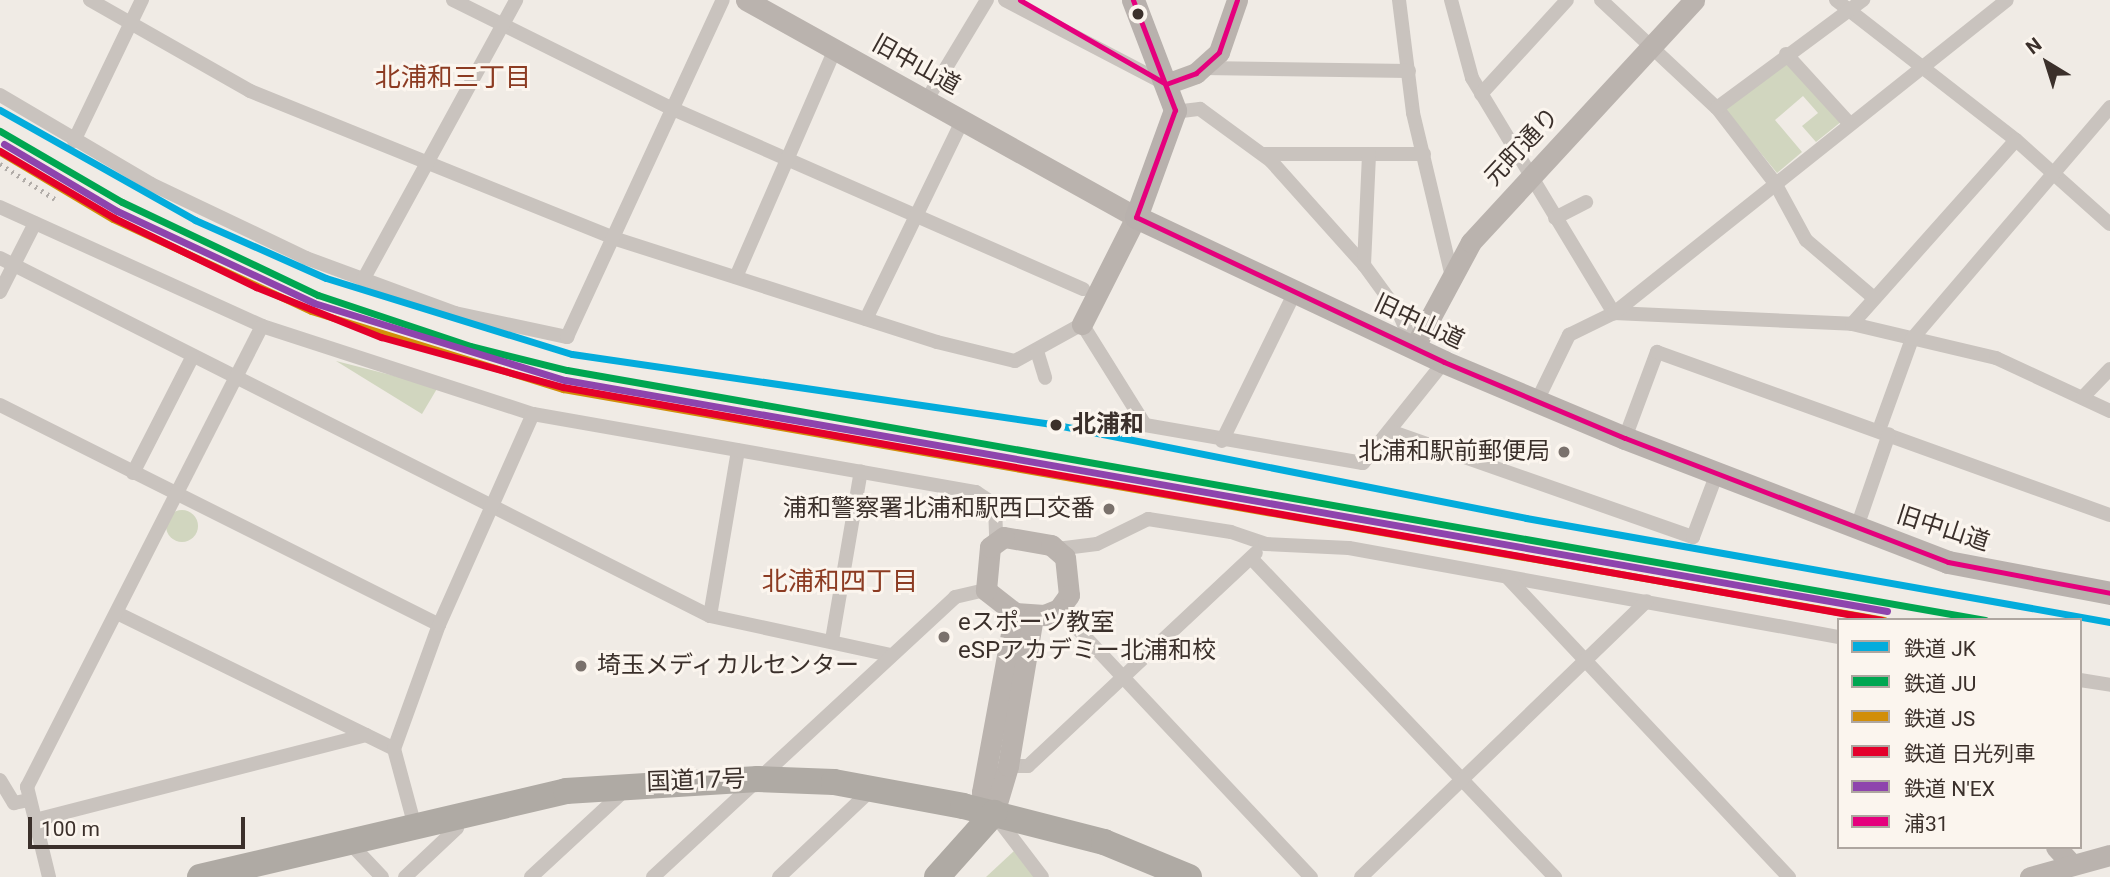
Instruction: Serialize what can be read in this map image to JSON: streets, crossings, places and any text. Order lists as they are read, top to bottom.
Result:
{
  "streets": {
    "highway": ["国道17号"],
    "main road": ["旧中山道"],
    "street": ["元町通り"]
  },
  "crossings": [
    ["旧中山道", "元町通り"]
  ],
  "districts": ["北浦和三丁目", "北浦和四丁目"],
  "places": [
    "北浦和",
    "北浦和駅前郵便局",
    "浦和警察署北浦和駅西口交番",
    "eスポーツ教室 eSPアカデミー北浦和校",
    "埼玉メディカルセンター"
  ],
  "lines": [
    "transit line 浦31",
    "rail line JK",
    "rail line JU",
    "rail line N'EX",
    "rail line 日光列車",
    "rail line JS"
  ],
  "legend": [
    "鉄道 JK",
    "鉄道 JU",
    "鉄道 JS",
    "鉄道 日光列車",
    "鉄道 N'EX",
    "浦31"
  ],
  "scale_bar": "100 m",
  "north": "top left"
}
